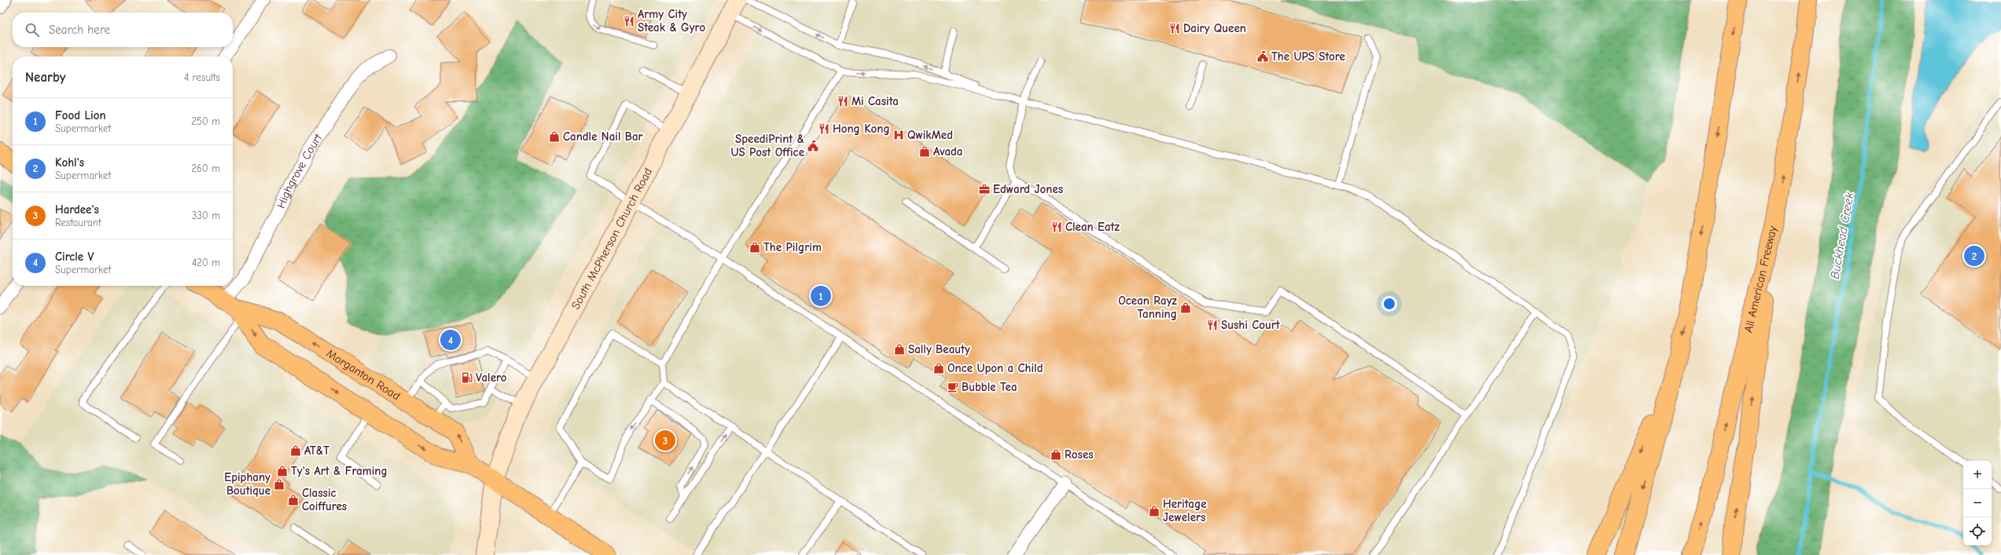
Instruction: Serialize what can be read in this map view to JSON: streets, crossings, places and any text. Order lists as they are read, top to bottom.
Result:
{
  "streets": {
    "main road": ["South McPherson Church Road", "All American Freeway", "Morganton Road"],
    "street": ["Highgrove Court"]
  },
  "crossings": [
    ["Highgrove Court", "Morganton Road"],
    ["South McPherson Church Road", "Morganton Road"]
  ],
  "water": ["Buckhead Creek"],
  "places": {
    "restaurant": [
      "Army City Steak & Gyro",
      "Dairy Queen",
      "Mi Casita",
      "Hong Kong",
      "Clean Eatz",
      "Sushi Court"
    ],
    "public building": ["The UPS Store", "SpeediPrint & US Post Office"],
    "hospital": ["QwikMed"],
    "shop": [
      "Candle Nail Bar",
      "Avada",
      "The Pilgrim",
      "Ocean Rayz Tanning",
      "Sally Beauty",
      "Once Upon a Child",
      "AT&T",
      "Roses",
      "Ty's Art & Framing",
      "Epiphany Boutique",
      "Classic Coiffures",
      "Heritage Jewelers"
    ],
    "office": ["Edward Jones"],
    "fuel station": ["Valero"],
    "cafe": ["Bubble Tea"]
  },
  "page": {
    "search": "Search here",
    "heading": ["Nearby", "4 results"],
    "list": [
      {
        "mark": "1",
        "name": "Food Lion",
        "note": "Supermarket",
        "value": "250 m"
      },
      {
        "mark": "2",
        "name": "Kohl's",
        "note": "Supermarket",
        "value": "260 m"
      },
      {
        "mark": "3",
        "name": "Hardee's",
        "note": "Restaurant",
        "value": "330 m"
      },
      {
        "mark": "4",
        "name": "Circle V",
        "note": "Supermarket",
        "value": "420 m"
      }
    ],
    "pins": [
      "2",
      "1",
      "4",
      "3"
    ],
    "map_buttons": ["+", "−"]
  }
}
